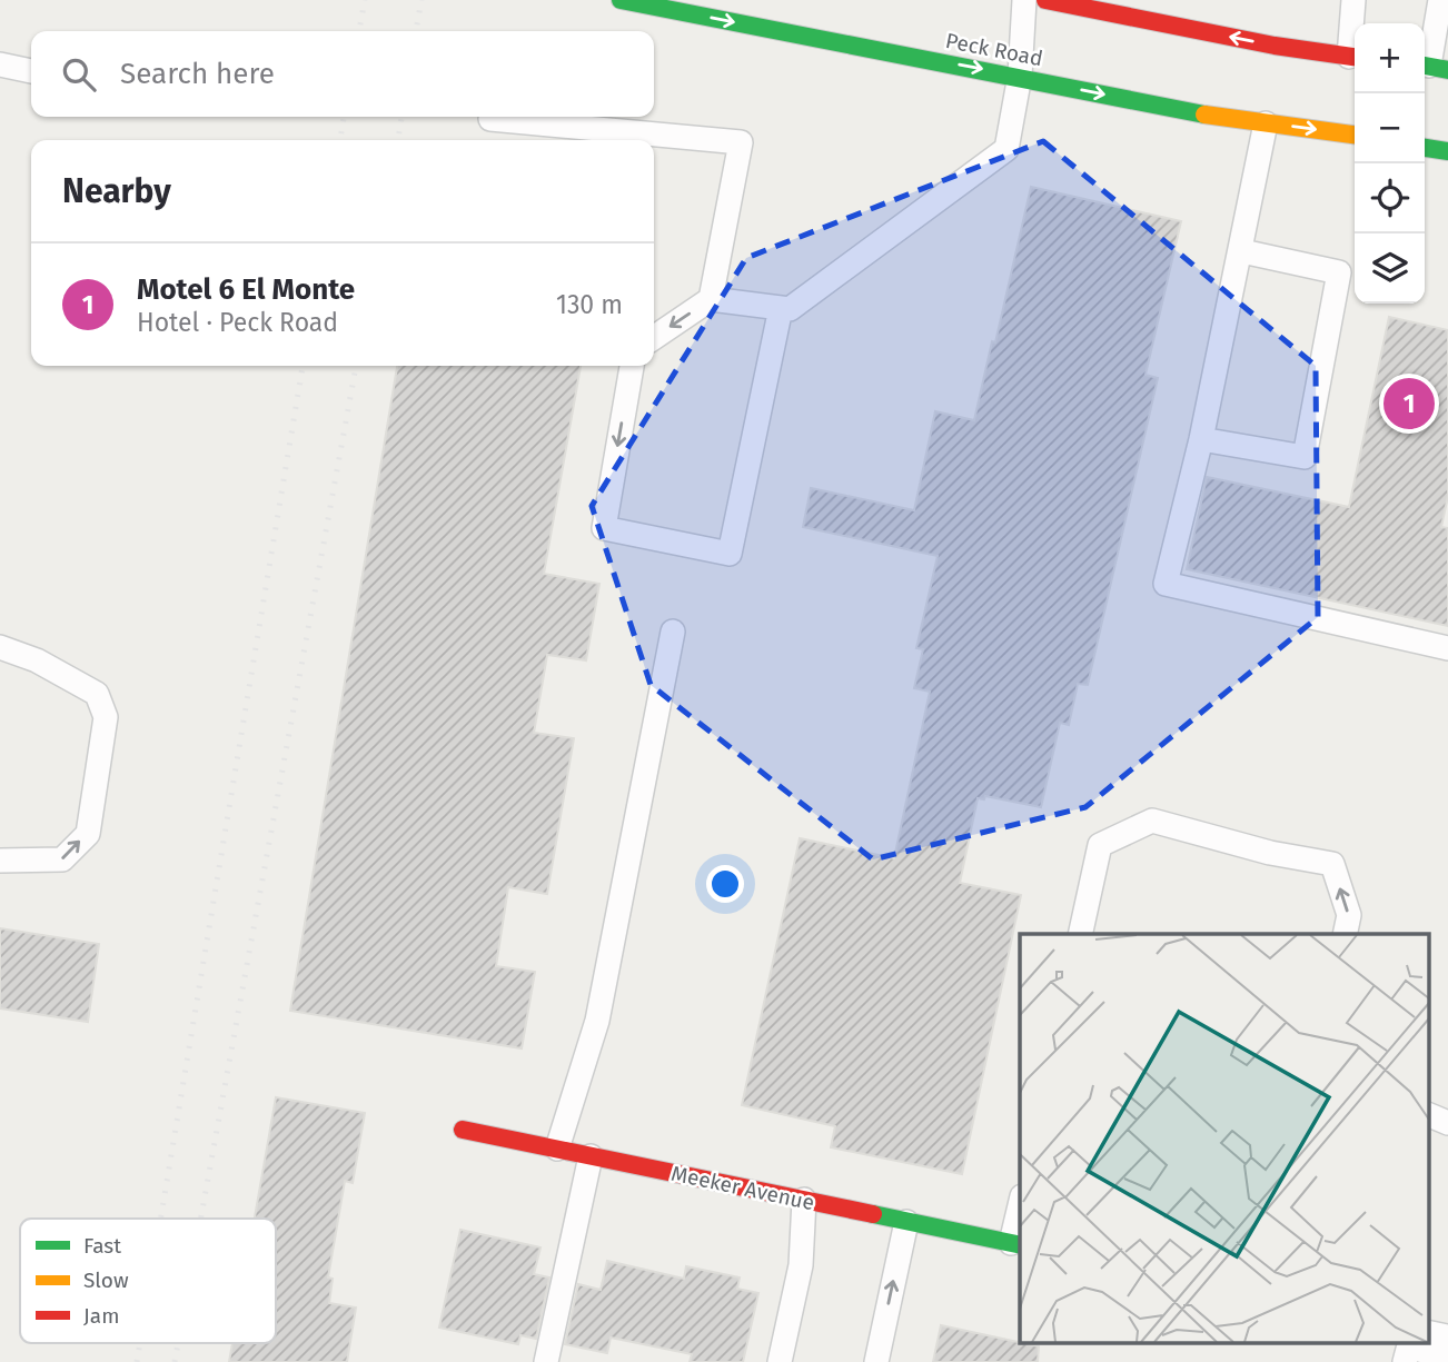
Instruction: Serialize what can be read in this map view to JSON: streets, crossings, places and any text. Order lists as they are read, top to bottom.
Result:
{
  "streets": {
    "main road": ["Peck Road", "Meeker Avenue"]
  },
  "legend": ["Fast", "Slow", "Jam"],
  "page": {
    "map_buttons": ["+", "−"],
    "search": "Search here",
    "heading": "Nearby",
    "list": [
      {
        "mark": "1",
        "name": "Motel 6 El Monte",
        "note": "Hotel · Peck Road",
        "value": "130 m"
      }
    ],
    "pins": "1"
  }
}
